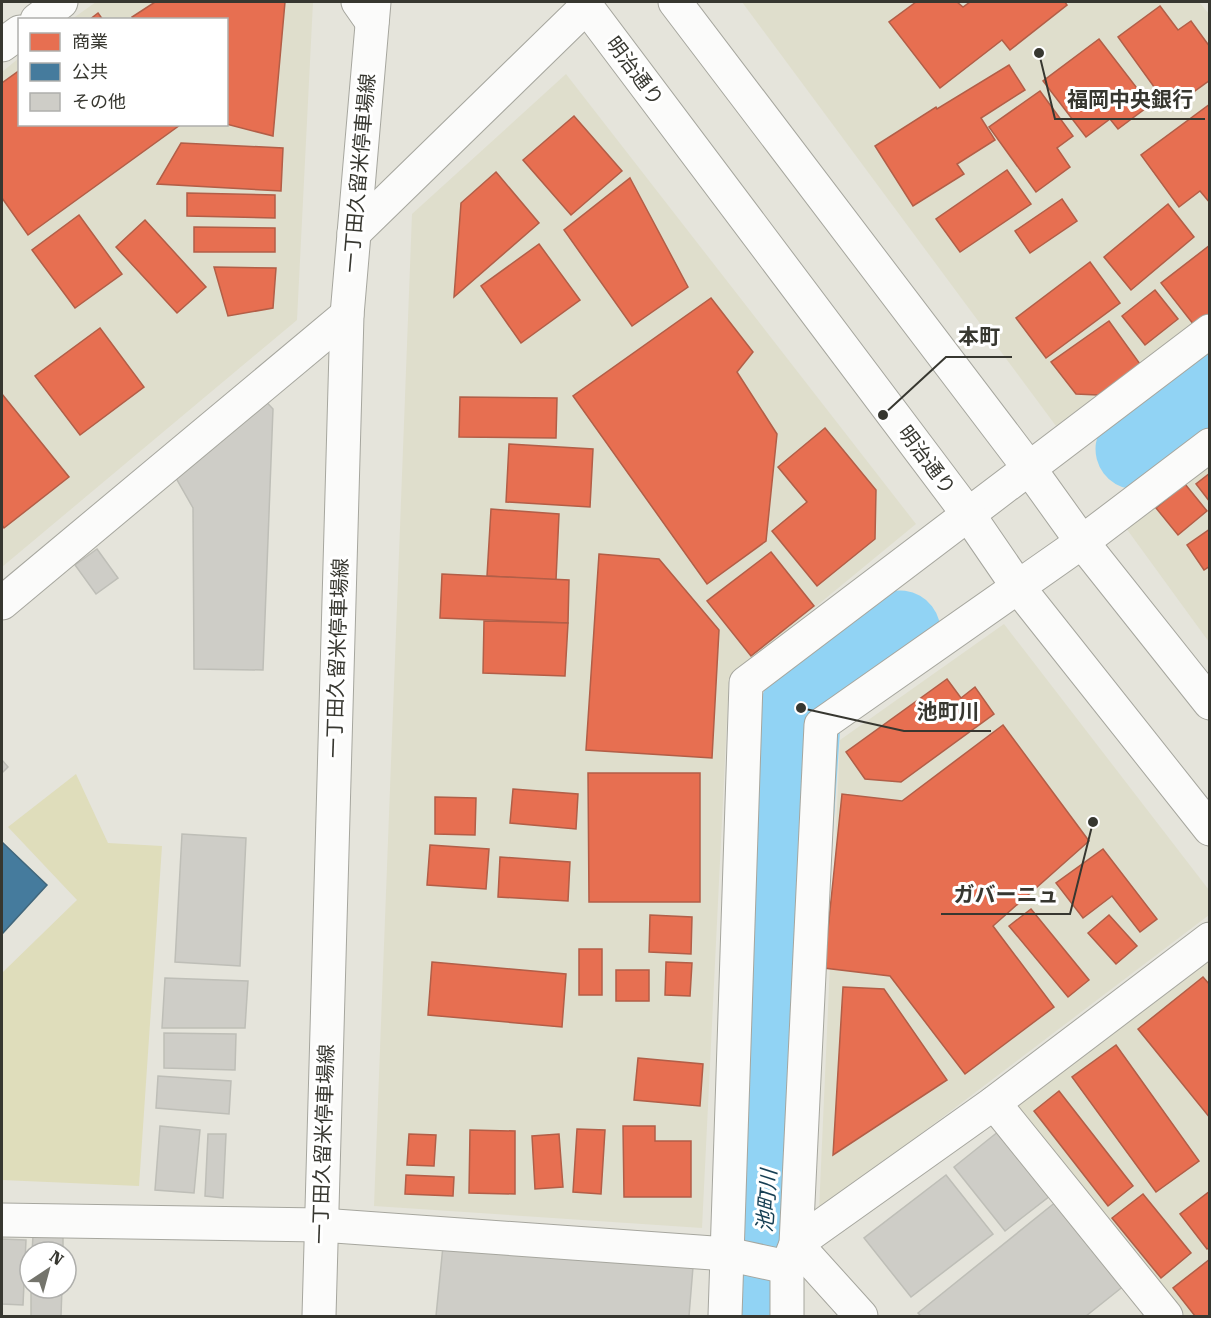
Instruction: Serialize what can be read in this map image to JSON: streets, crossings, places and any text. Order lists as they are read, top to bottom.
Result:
{
  "streets": {
    "main road": ["明治通り", "一丁田久留米停車場線"]
  },
  "water": ["池町川"],
  "places": [
    "福岡中央銀行",
    "本町",
    "池町川",
    "ガバーニュ"
  ],
  "legend": ["商業", "公共", "その他"],
  "north": "top right"
}
